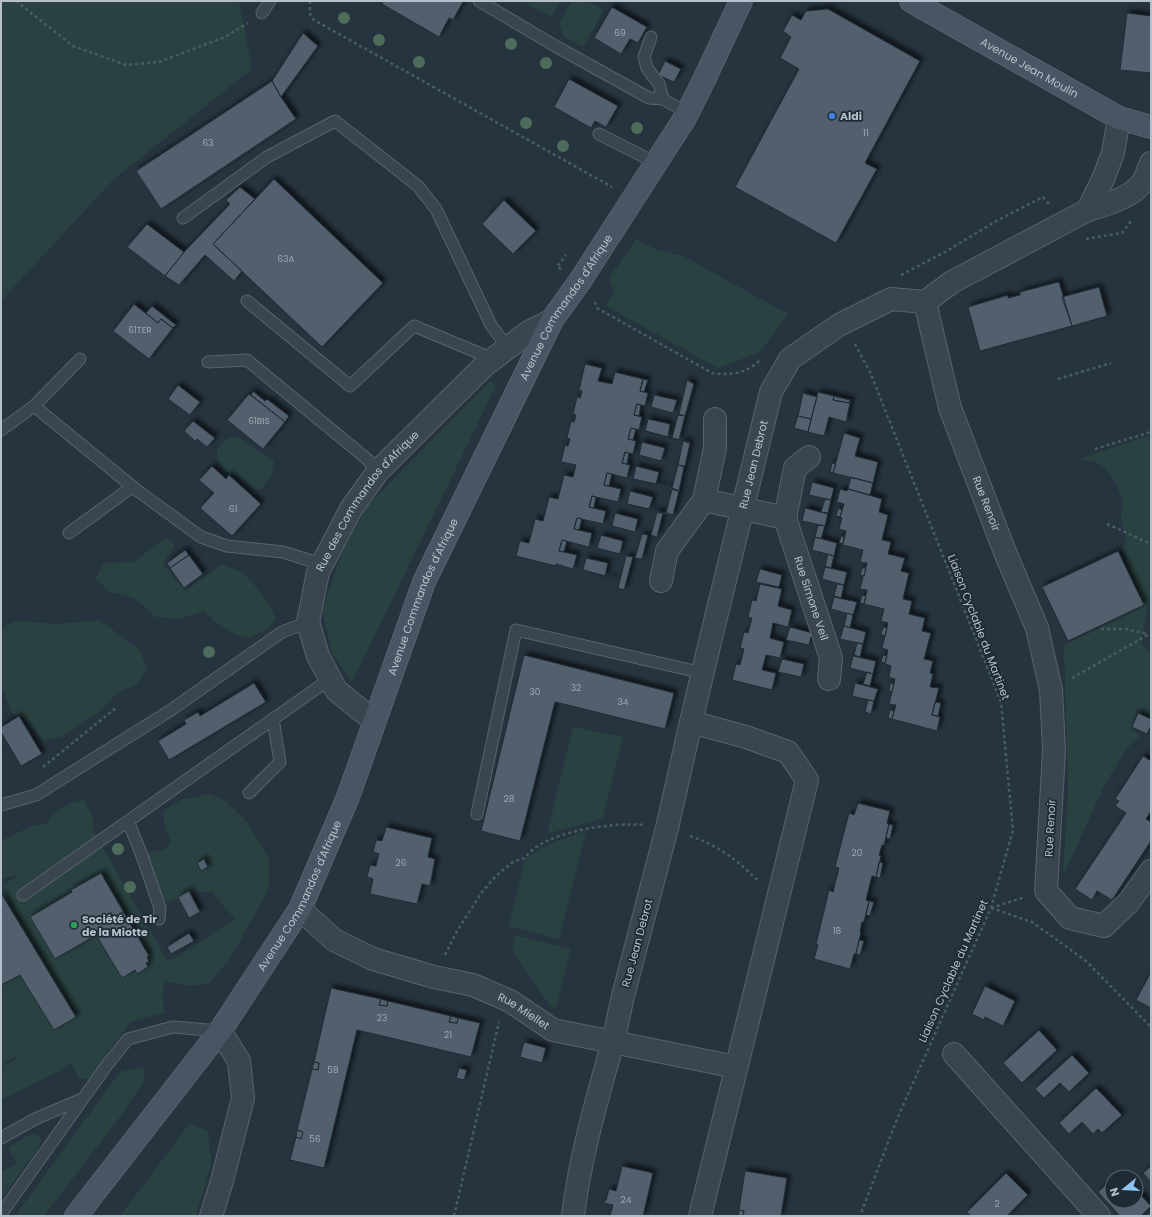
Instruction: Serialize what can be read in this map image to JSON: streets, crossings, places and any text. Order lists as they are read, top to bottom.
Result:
{
  "streets": {
    "main road": ["Avenue Jean Moulin", "Avenue Commandos d'Afrique"],
    "street": [
      "Rue Jean Debrot",
      "Rue des Commandos d'Afrique",
      "Rue Renoir",
      "Rue Simone Veil",
      "Rue Miellet"
    ],
    "path": ["Liaison Cyclable du Martinet"]
  },
  "crossings": [
    ["Avenue Commandos d'Afrique", "Rue des Commandos d'Afrique"],
    ["Avenue Commandos d'Afrique", "Rue Miellet"],
    ["Rue Jean Debrot", "Rue Renoir"],
    ["Rue Jean Debrot", "Liaison Cyclable du Martinet"],
    ["Rue Jean Debrot", "Rue Miellet"]
  ],
  "places": ["Aldi", "Société de Tir de la Miotte"],
  "house_numbers": [
    "69",
    "11",
    "63",
    "63A",
    "61TER",
    "61BIS",
    "61",
    "32",
    "30",
    "34",
    "28",
    "20",
    "26",
    "18",
    "23",
    "21",
    "58",
    "56",
    "24",
    "2"
  ],
  "north": "left"
}
